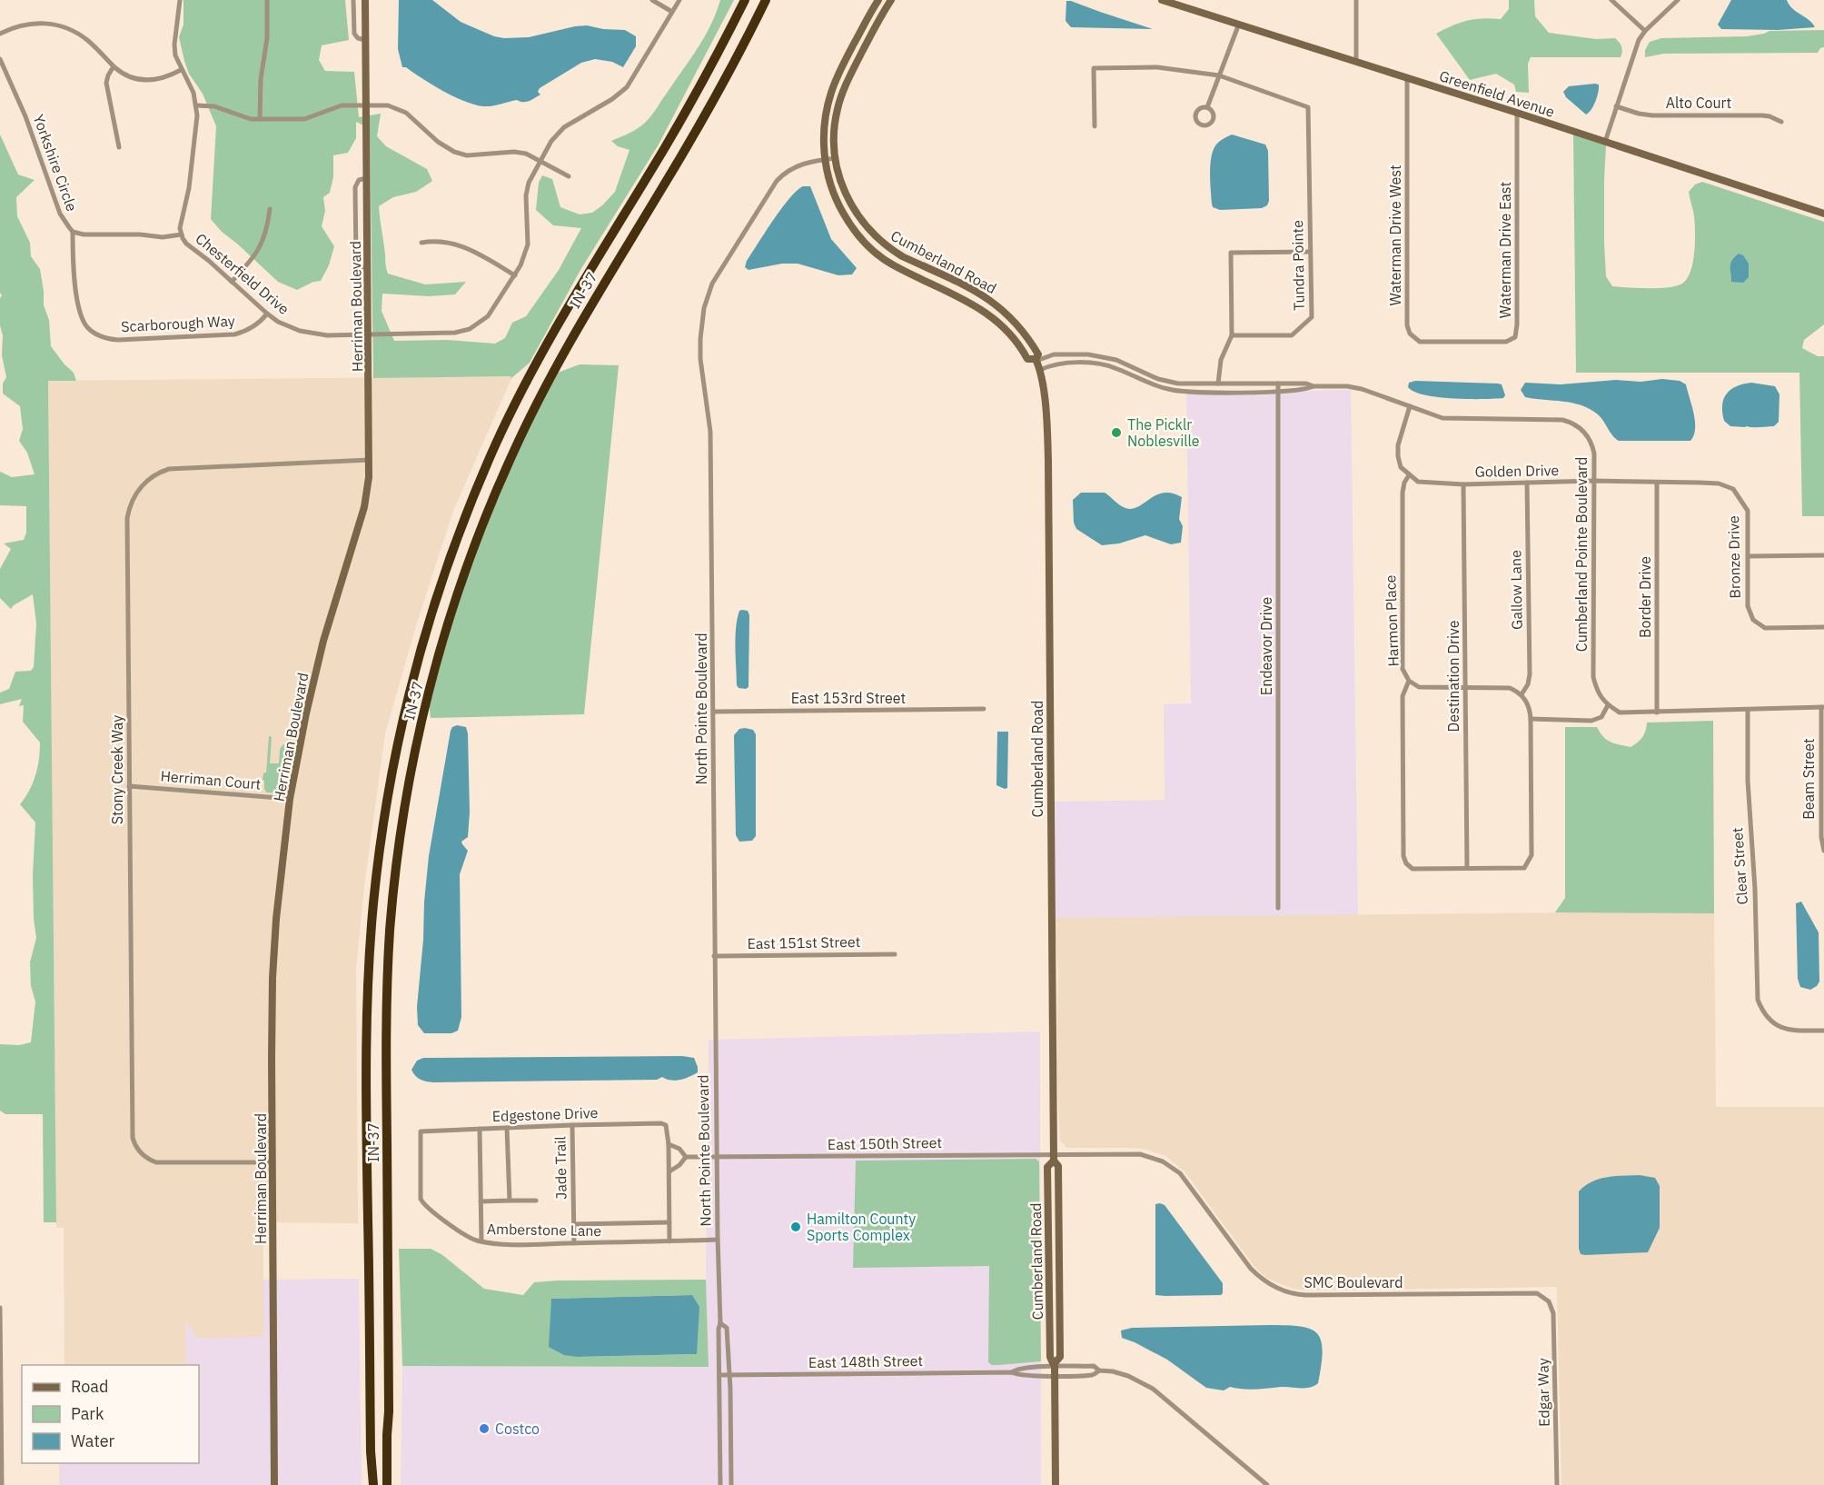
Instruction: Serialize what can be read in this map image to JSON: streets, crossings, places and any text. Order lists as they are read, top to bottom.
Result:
{
  "streets": {
    "highway": ["IN-37"],
    "street": [
      "Greenfield Avenue",
      "Alto Court",
      "Yorkshire Circle",
      "Waterman Drive West",
      "Waterman Drive East",
      "Cumberland Road",
      "Tundra Pointe",
      "Chesterfield Drive",
      "Herriman Boulevard",
      "Scarborough Way",
      "Golden Drive",
      "Cumberland Pointe Boulevard",
      "Bronze Drive",
      "Gallow Lane",
      "Border Drive",
      "Harmon Place",
      "Endeavor Drive",
      "Destination Drive",
      "East 153rd Street",
      "North Pointe Boulevard",
      "Stony Creek Way",
      "Beam Street",
      "Herriman Court",
      "Clear Street",
      "East 151st Street",
      "Edgestone Drive",
      "East 150th Street",
      "Jade Trail",
      "Amberstone Lane",
      "SMC Boulevard",
      "East 148th Street",
      "Edgar Way"
    ]
  },
  "crossings": [
    ["Greenfield Avenue", "Waterman Drive West"],
    ["Greenfield Avenue", "Waterman Drive East"],
    ["Yorkshire Circle", "Chesterfield Drive"],
    ["Yorkshire Circle", "Scarborough Way"],
    ["Waterman Drive West", "Waterman Drive East"],
    ["Cumberland Road", "Cumberland Pointe Boulevard"],
    ["Cumberland Road", "North Pointe Boulevard"],
    ["Cumberland Road", "East 150th Street"],
    ["Cumberland Road", "SMC Boulevard"],
    ["Cumberland Road", "East 148th Street"],
    ["Chesterfield Drive", "Herriman Boulevard"],
    ["Chesterfield Drive", "Scarborough Way"],
    ["Herriman Boulevard", "Stony Creek Way"],
    ["Herriman Boulevard", "Herriman Court"],
    ["Golden Drive", "Cumberland Pointe Boulevard"],
    ["Golden Drive", "Bronze Drive"],
    ["Golden Drive", "Gallow Lane"],
    ["Golden Drive", "Border Drive"],
    ["Golden Drive", "Harmon Place"],
    ["Golden Drive", "Destination Drive"],
    ["Cumberland Pointe Boulevard", "Endeavor Drive"],
    ["Harmon Place", "Destination Drive"],
    ["East 153rd Street", "North Pointe Boulevard"],
    ["North Pointe Boulevard", "East 151st Street"],
    ["North Pointe Boulevard", "East 150th Street"],
    ["North Pointe Boulevard", "Amberstone Lane"],
    ["North Pointe Boulevard", "East 148th Street"],
    ["Stony Creek Way", "Herriman Court"],
    ["Edgestone Drive", "Jade Trail"],
    ["Edgestone Drive", "Amberstone Lane"],
    ["East 150th Street", "SMC Boulevard"],
    ["Jade Trail", "Amberstone Lane"],
    ["SMC Boulevard", "Edgar Way"]
  ],
  "places": ["The Picklr Noblesville", "Hamilton County Sports Complex", "Costco"],
  "legend": ["Road", "Park", "Water"]
}
